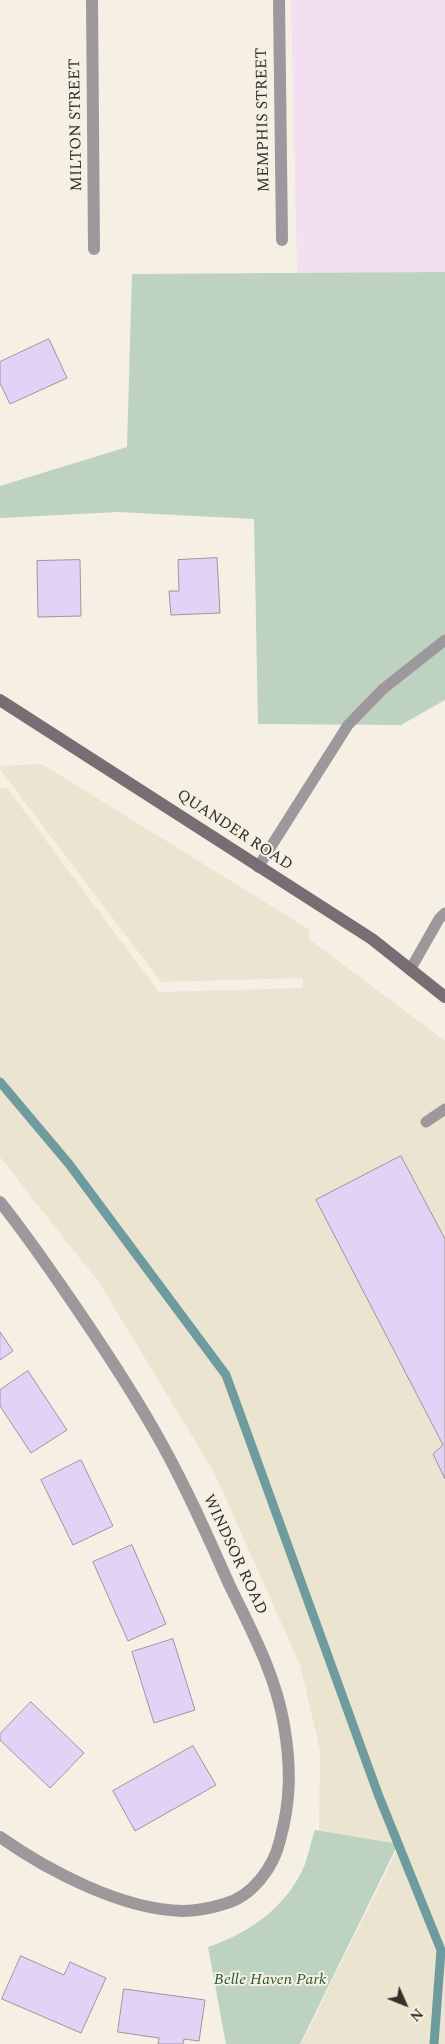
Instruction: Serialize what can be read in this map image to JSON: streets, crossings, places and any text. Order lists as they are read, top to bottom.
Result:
{
  "streets": {
    "street": [
      "MEMPHIS STREET",
      "MILTON STREET",
      "QUANDER ROAD",
      "WINDSOR ROAD"
    ]
  },
  "parks": ["Belle Haven Park"],
  "north": "bottom right"
}
